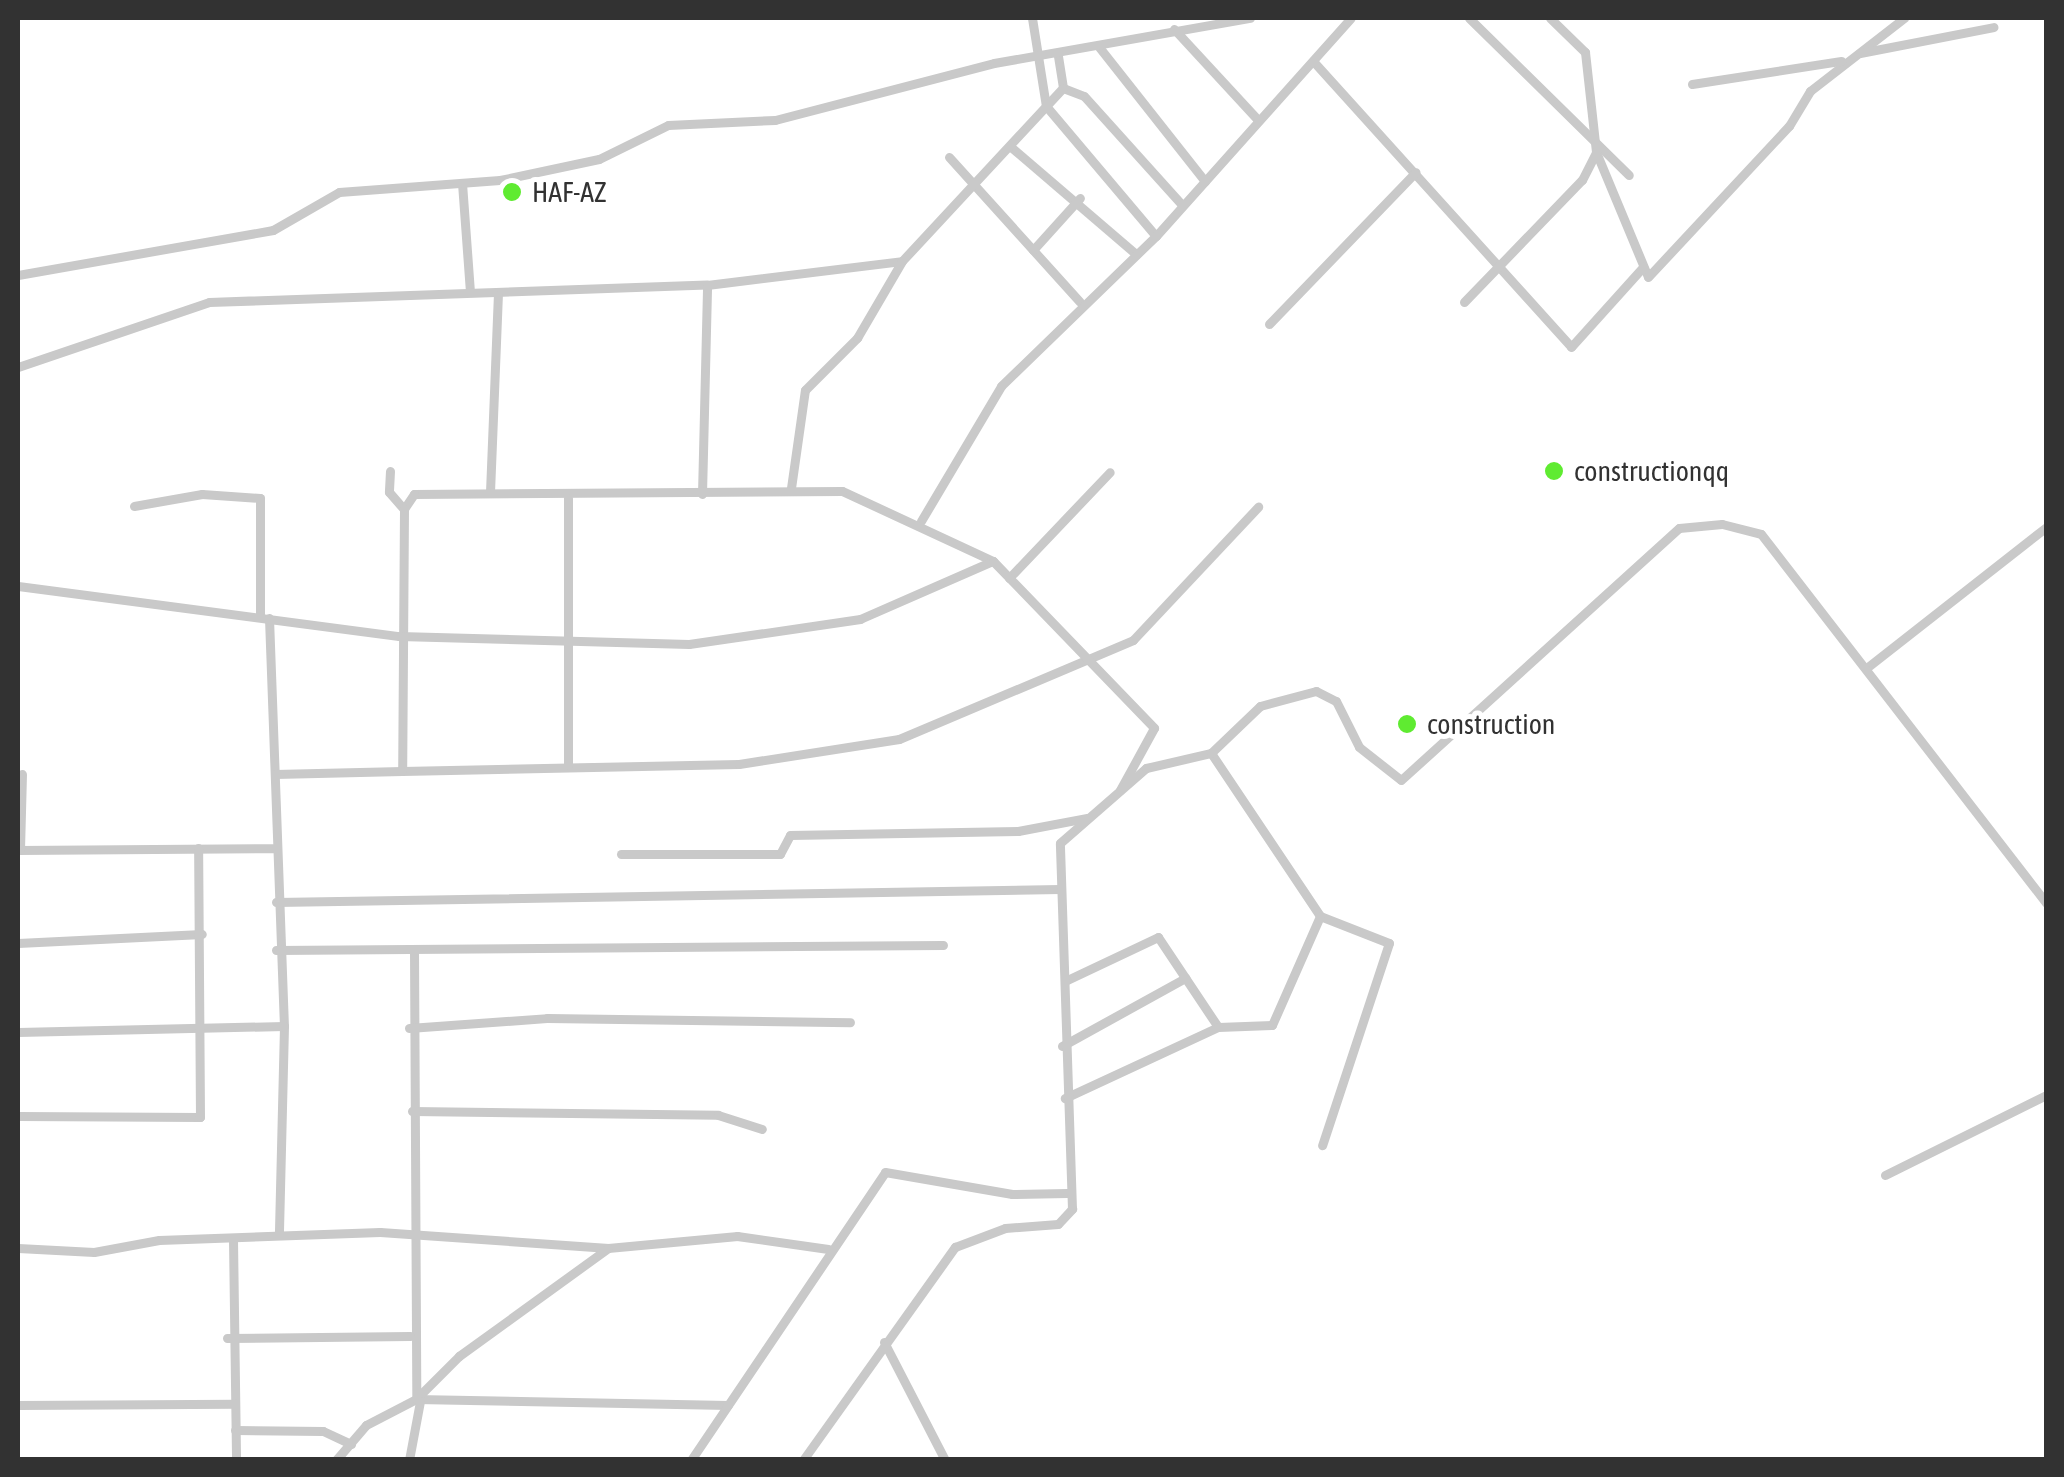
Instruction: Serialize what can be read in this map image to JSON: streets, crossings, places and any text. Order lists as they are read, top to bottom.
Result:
{
  "places": ["HAF-AZ", "constructionqq", "construction"]
}
